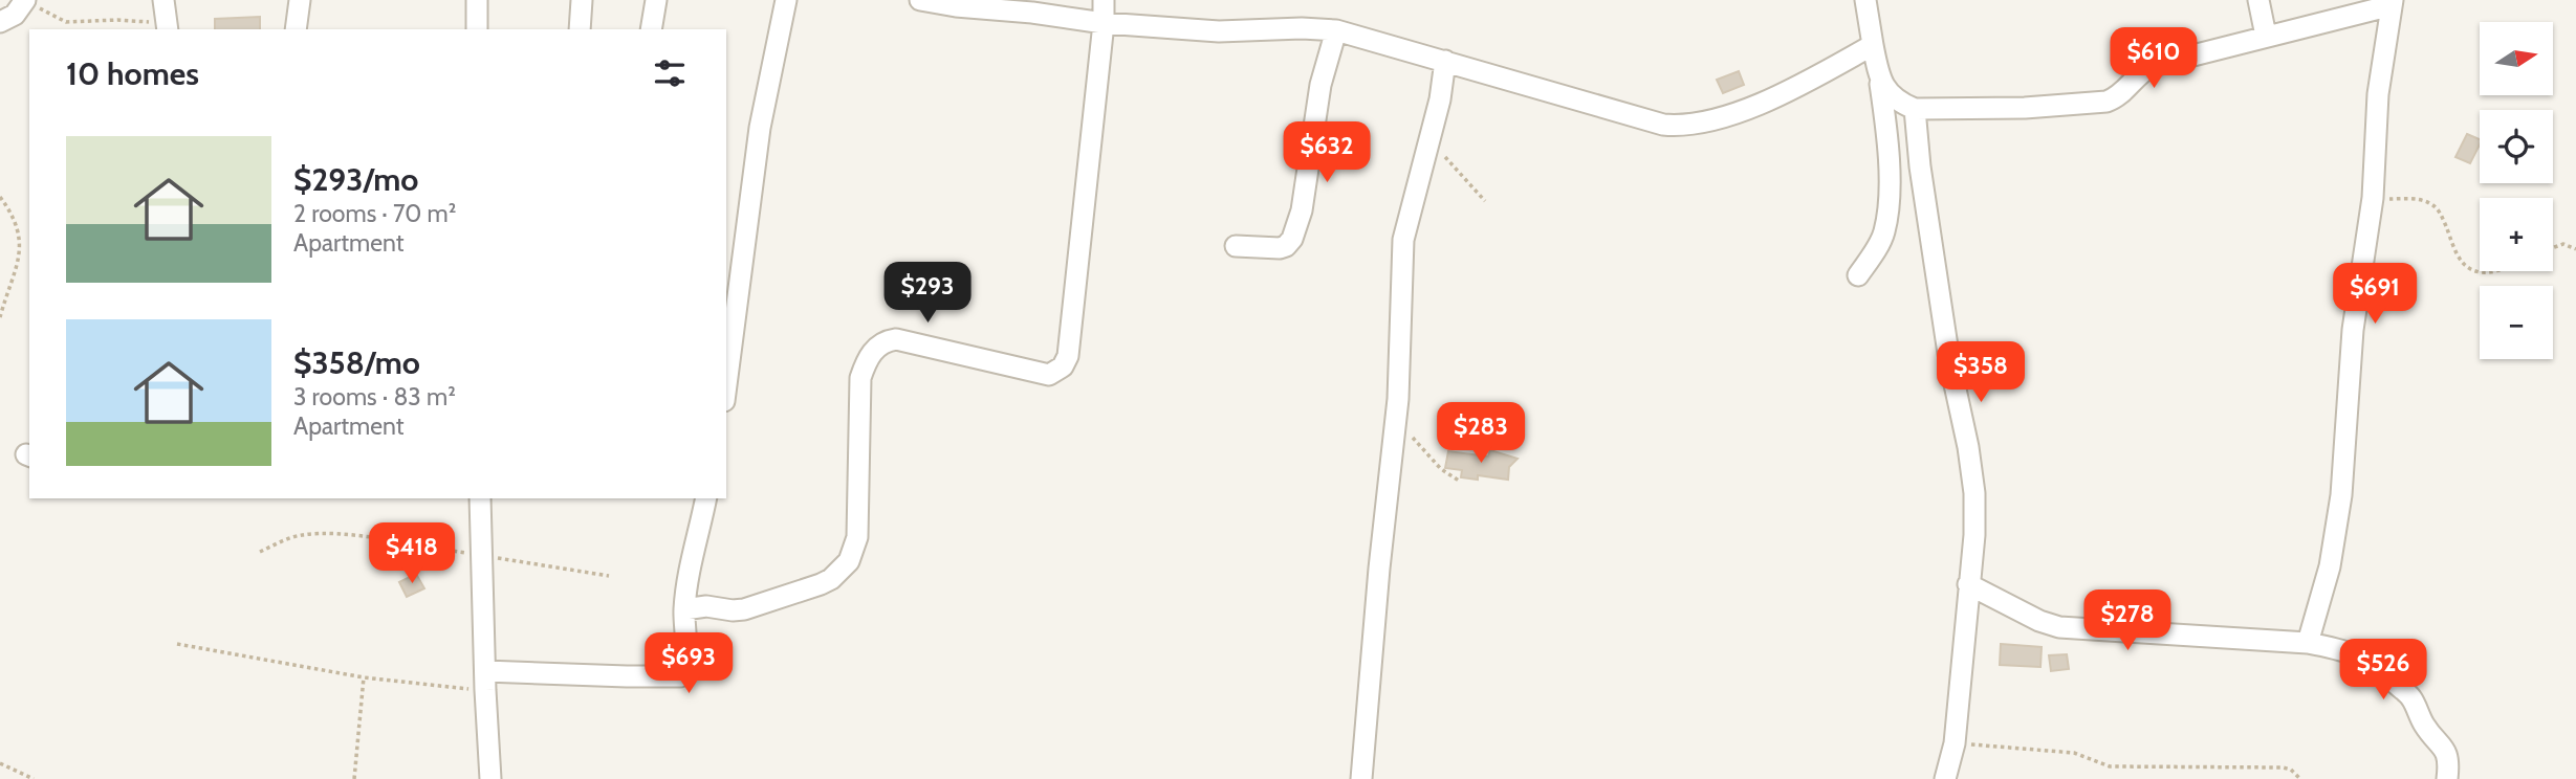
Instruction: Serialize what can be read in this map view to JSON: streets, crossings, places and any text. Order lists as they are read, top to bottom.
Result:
{
  "north": "right",
  "page": {
    "map_buttons": ["+", "−"],
    "price": [
      "$610",
      "$632",
      "$293",
      "$691",
      "$358",
      "$283",
      "$418",
      "$278",
      "$693",
      "$526"
    ],
    "heading": "10 homes",
    "list": [
      {
        "name": "$293/mo",
        "note": "2 rooms · 70 m² · Apartment"
      },
      {
        "name": "$358/mo",
        "note": "3 rooms · 83 m² · Apartment"
      }
    ]
  }
}
